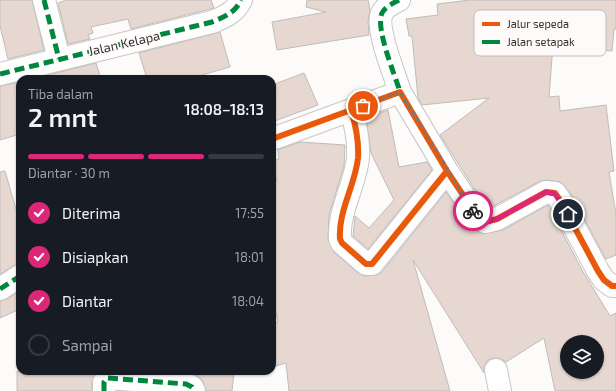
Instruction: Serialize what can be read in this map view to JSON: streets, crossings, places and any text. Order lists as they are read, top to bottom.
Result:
{
  "streets": {
    "street": ["Jalan Kelapa"]
  },
  "legend": ["Jalur sepeda", "Jalan setapak"],
  "page": {
    "heading": ["2 mnt", "Tiba dalam", "18:08–18:13"],
    "bar": "Diantar · 30 m",
    "list": [
      ["Diterima", "17:55"],
      ["Disiapkan", "18:01"],
      ["Diantar", "18:04"],
      "Sampai"
    ]
  }
}
